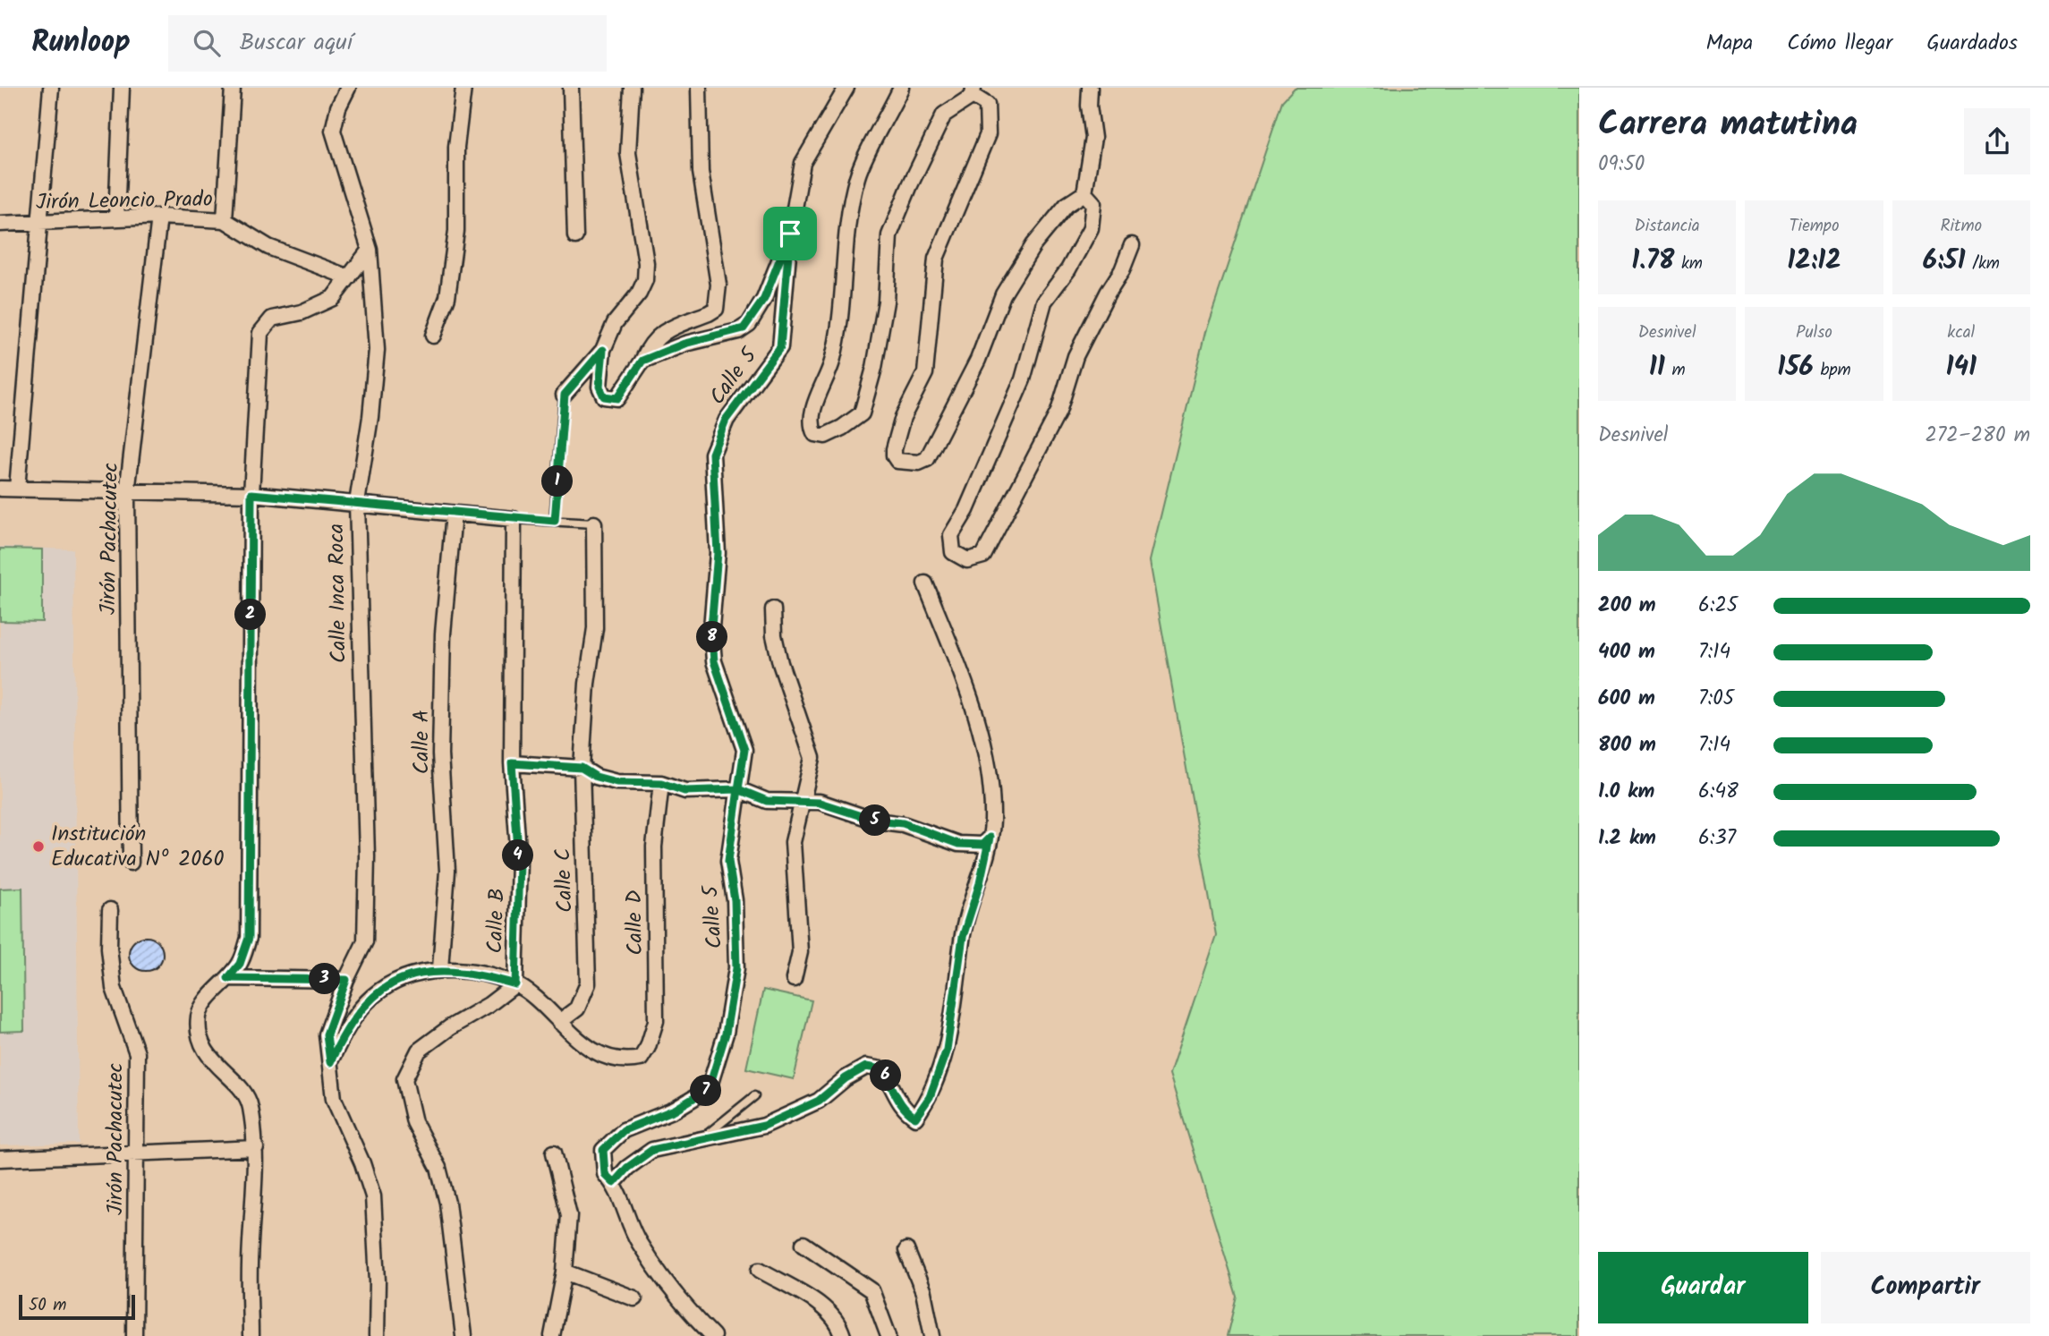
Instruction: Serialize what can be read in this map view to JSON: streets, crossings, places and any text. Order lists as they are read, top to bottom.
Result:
{
  "streets": {
    "street": [
      "Jirón Leoncio Prado",
      "Calle 5",
      "Jirón Pachacutec",
      "Calle Inca Roca",
      "Calle A",
      "Calle C",
      "Calle B",
      "Calle D"
    ]
  },
  "crossings": [
    ["Jirón Leoncio Prado", "Jirón Pachacutec"],
    ["Calle C", "Calle D"]
  ],
  "places": ["Institución Educativa Nº 2060"],
  "scale_bar": "50 m",
  "page": {
    "header": "Runloop",
    "search": "Buscar aquí",
    "nav": ["Mapa", "Cómo llegar", "Guardados"],
    "heading": ["Carrera matutina", "09:50"],
    "stats": [
      ["Distancia", "1.78 km"],
      ["Tiempo", "12:12"],
      ["Ritmo", "6:51 /km"],
      ["Desnivel", "11 m"],
      ["Pulso", "156 bpm"],
      ["kcal", "141"]
    ],
    "chart": ["Desnivel", "272–280 m"],
    "pins": [
      "1",
      "2",
      "8",
      "5",
      "4",
      "3",
      "6",
      "7"
    ],
    "list": [
      {
        "name": "200 m",
        "note": "6:25"
      },
      {
        "name": "400 m",
        "note": "7:14"
      },
      {
        "name": "600 m",
        "note": "7:05"
      },
      {
        "name": "800 m",
        "note": "7:14"
      },
      {
        "name": "1.0 km",
        "note": "6:48"
      },
      {
        "name": "1.2 km",
        "note": "6:37"
      }
    ],
    "buttons": ["Guardar", "Compartir"],
    "scale": "50 m"
  }
}
